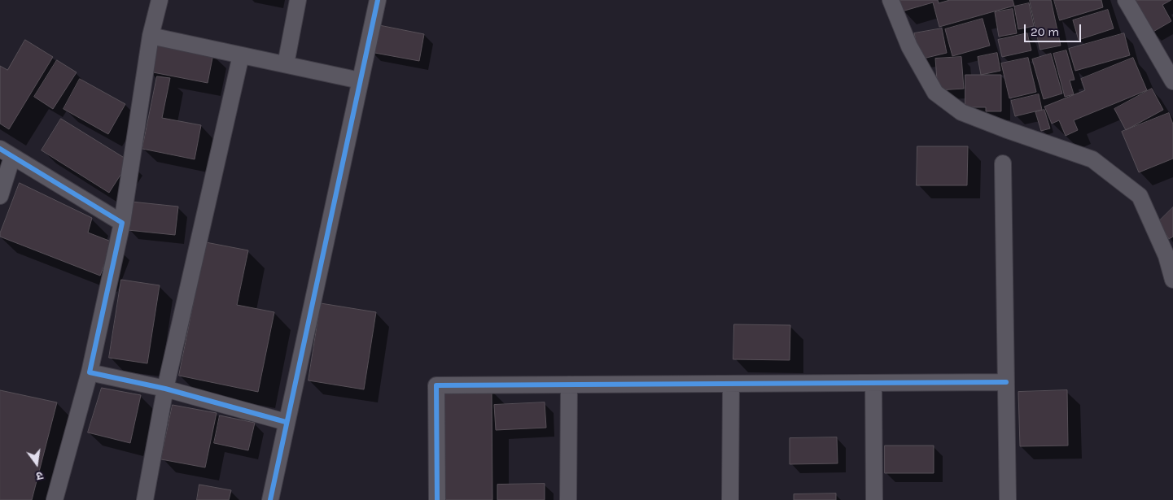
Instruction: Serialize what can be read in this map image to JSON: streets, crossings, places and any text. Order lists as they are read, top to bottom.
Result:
{
  "scale_bar": "20 m",
  "north": "bottom"
}
